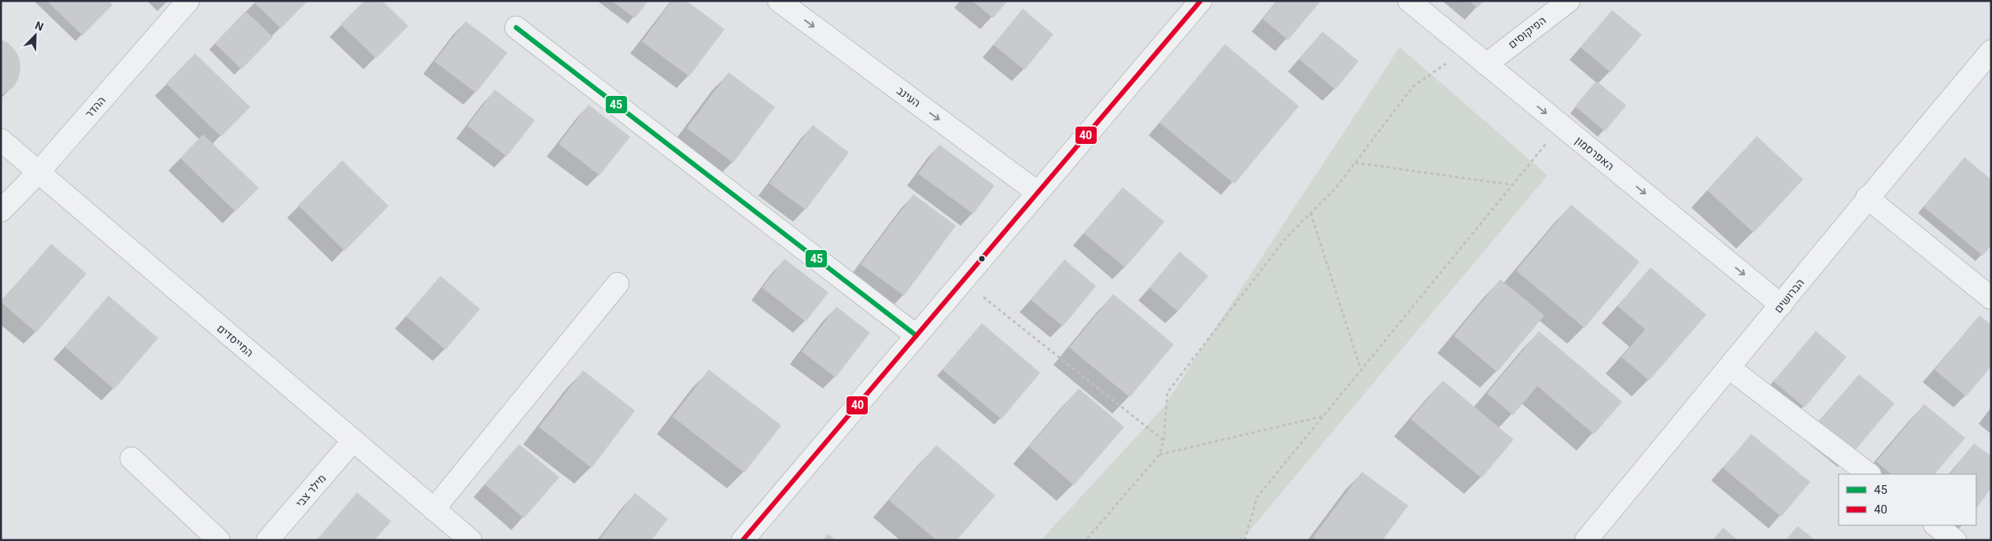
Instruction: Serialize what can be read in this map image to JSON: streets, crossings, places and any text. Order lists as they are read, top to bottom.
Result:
{
  "streets": {
    "street": [
      "הפיקוסים",
      "העינב",
      "ההדר",
      "האפרסמון",
      "הברושים",
      "המייסדים",
      "מילר צבי"
    ]
  },
  "crossings": [
    ["הפיקוסים", "האפרסמון"],
    ["ההדר", "המייסדים"],
    ["האפרסמון", "הברושים"],
    ["המייסדים", "מילר צבי"]
  ],
  "one_way": ["האפרסמון"],
  "lines": ["transit line 40", "transit line 45"],
  "legend": ["45", "40"],
  "north": "top right"
}
